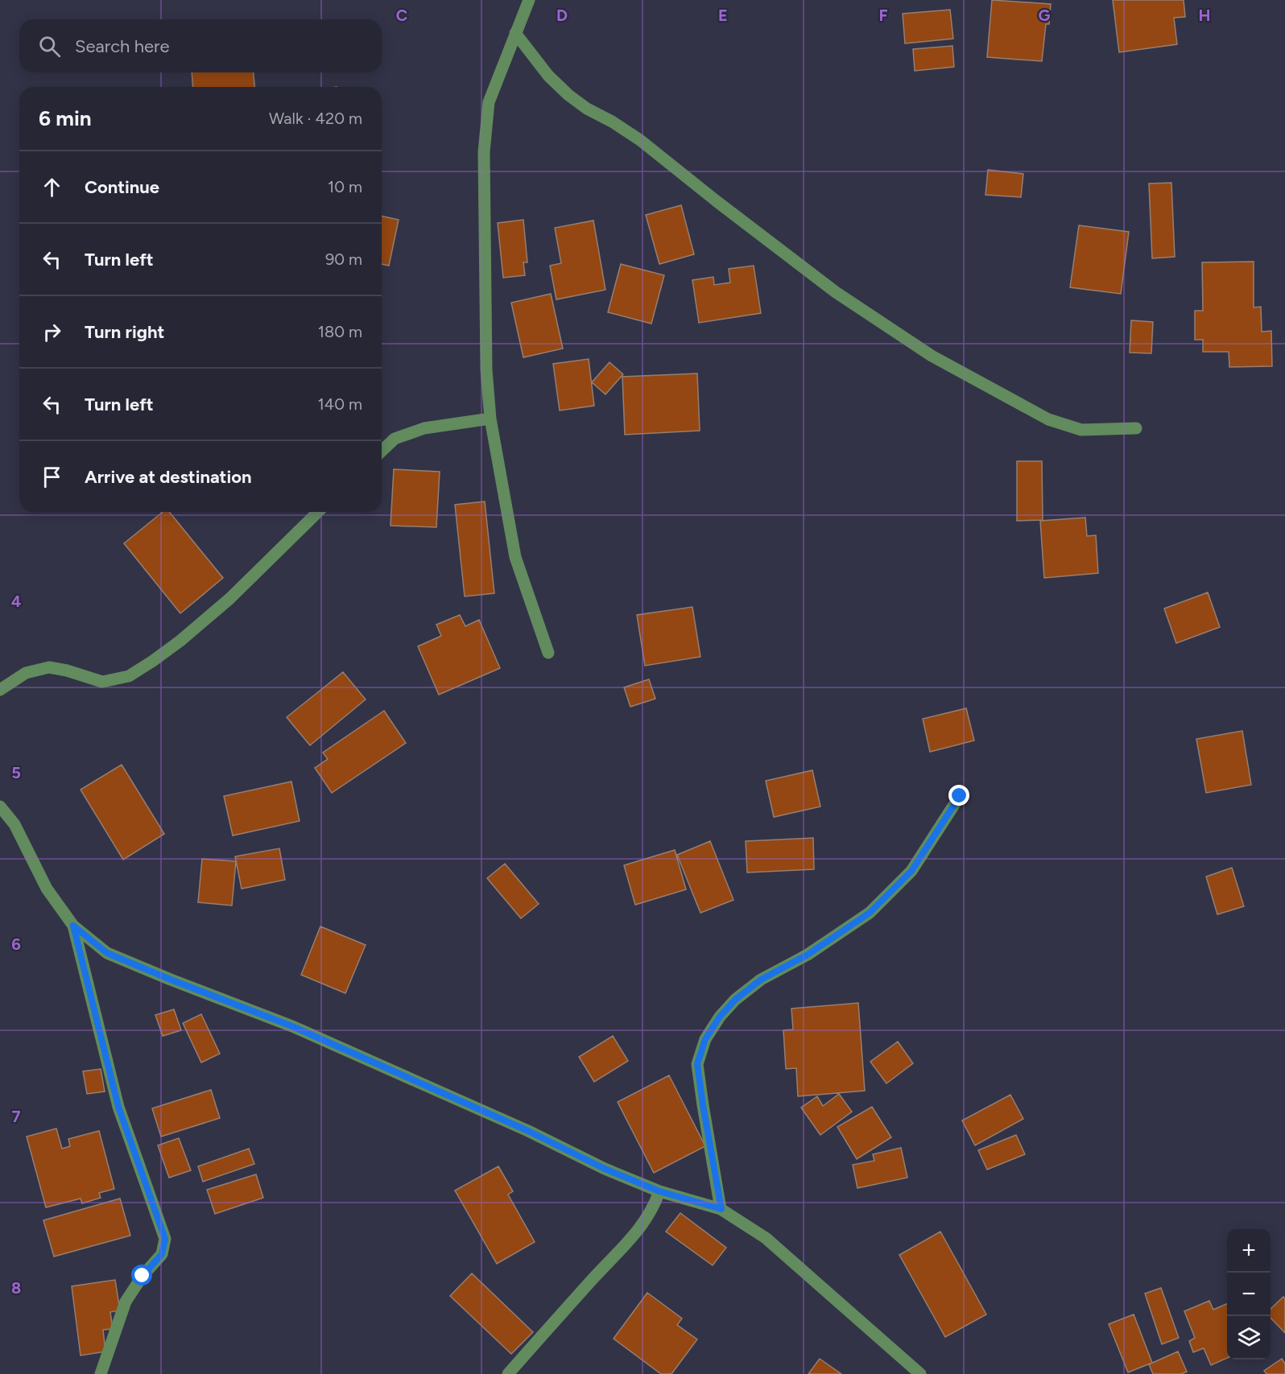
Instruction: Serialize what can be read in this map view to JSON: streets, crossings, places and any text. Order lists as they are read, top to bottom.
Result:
{
  "page": {
    "search": "Search here",
    "heading": ["6 min", "Walk · 420 m"],
    "list": [
      ["Continue", "10 m"],
      ["Turn left", "90 m"],
      ["Turn right", "180 m"],
      ["Turn left", "140 m"],
      "Arrive at destination"
    ],
    "map_buttons": ["+", "−"]
  },
  "grid": {
    "columns": [
      "C",
      "D",
      "E",
      "F",
      "G",
      "H"
    ],
    "rows": [
      "4",
      "5",
      "6",
      "7",
      "8"
    ]
  }
}
